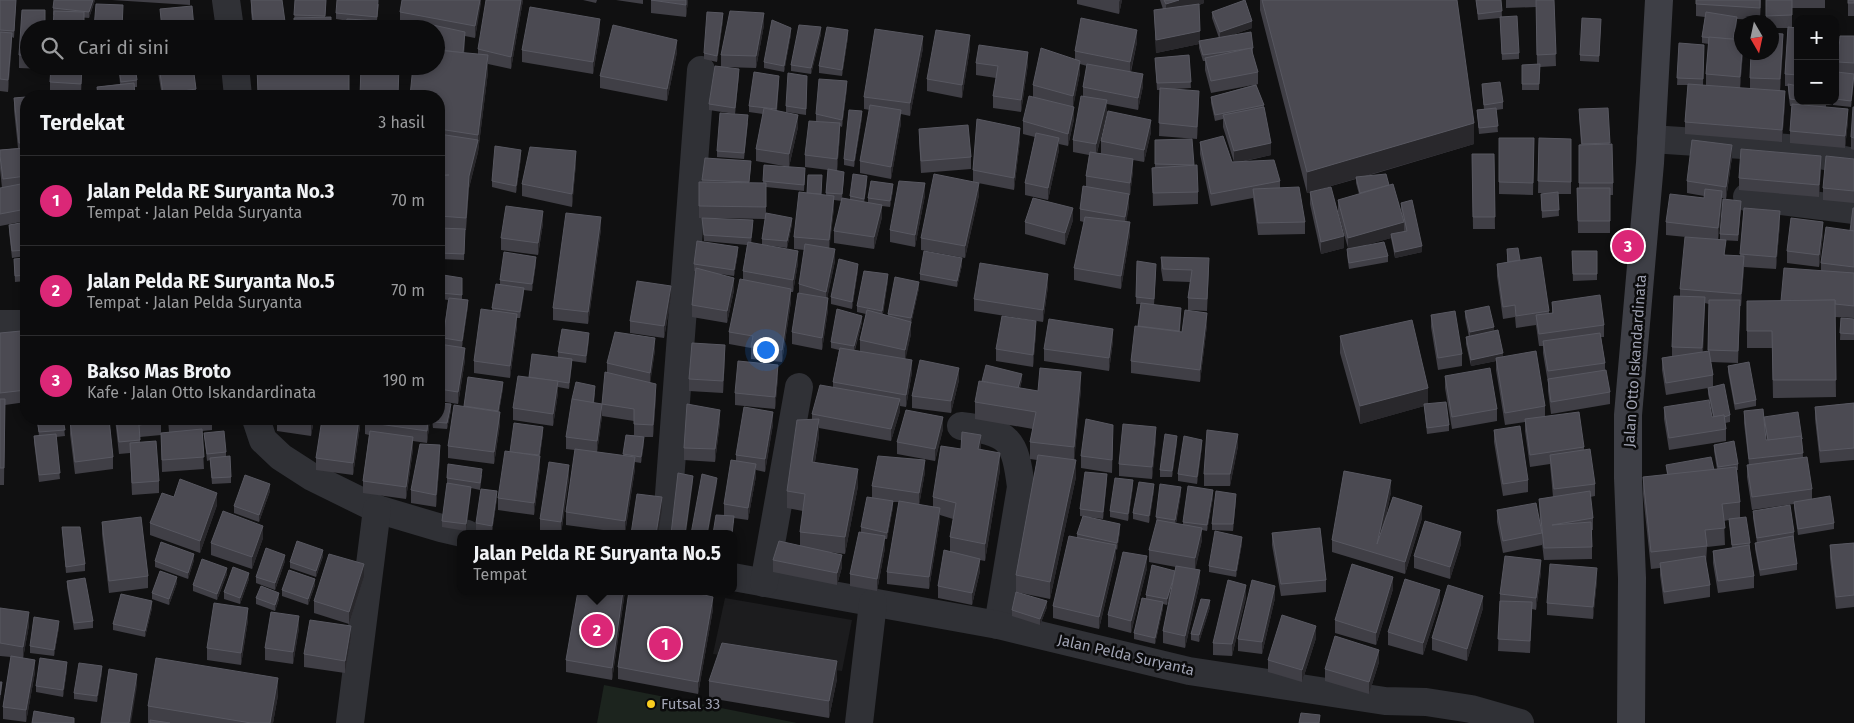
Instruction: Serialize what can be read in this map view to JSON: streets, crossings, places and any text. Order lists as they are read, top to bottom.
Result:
{
  "streets": {
    "main road": ["Jalan Otto Iskandardinata"],
    "street": ["Jalan Pelda Suryanta"]
  },
  "places": ["Futsal 33"],
  "north": "bottom",
  "page": {
    "map_buttons": ["+", "−"],
    "search": "Cari di sini",
    "heading": ["Terdekat", "3 hasil"],
    "list": [
      {
        "mark": "1",
        "name": "Jalan Pelda RE Suryanta No.3",
        "note": "Tempat · Jalan Pelda Suryanta",
        "value": "70 m"
      },
      {
        "mark": "2",
        "name": "Jalan Pelda RE Suryanta No.5",
        "note": "Tempat · Jalan Pelda Suryanta",
        "value": "70 m"
      },
      {
        "mark": "3",
        "name": "Bakso Mas Broto",
        "note": "Kafe · Jalan Otto Iskandardinata",
        "value": "190 m"
      }
    ],
    "pins": ["3", "2", "1"],
    "popup": ["Jalan Pelda RE Suryanta No.5", "Tempat"]
  }
}
